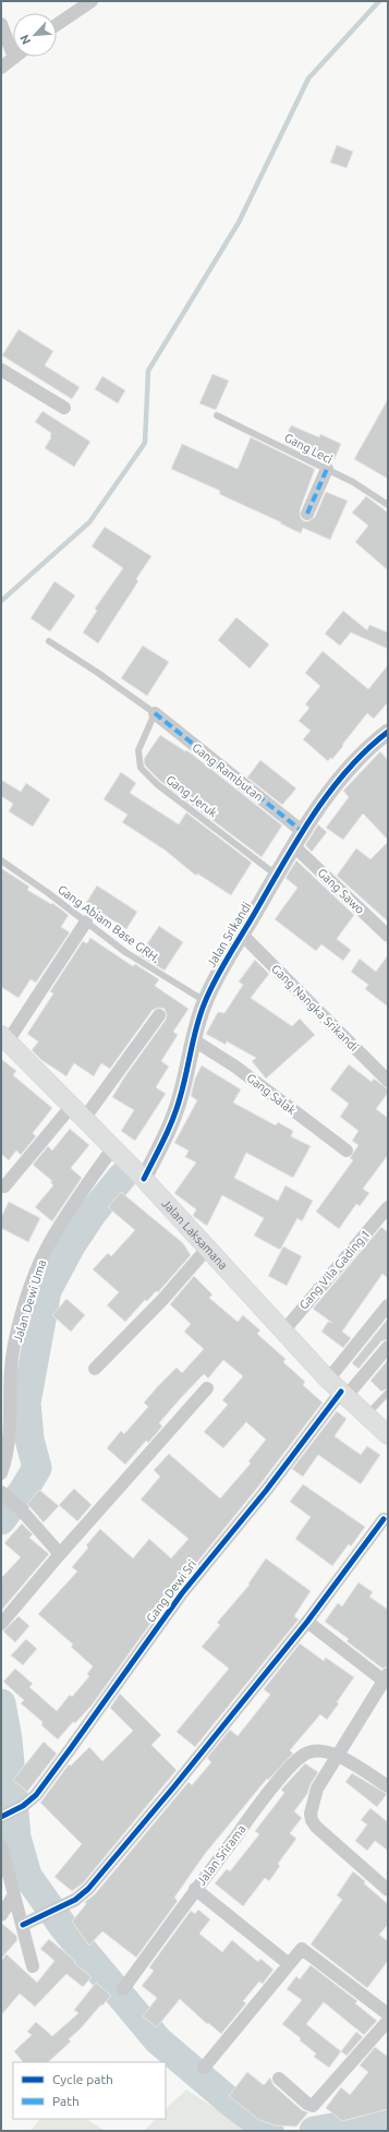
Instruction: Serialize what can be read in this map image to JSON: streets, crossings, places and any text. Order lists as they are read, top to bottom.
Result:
{
  "streets": {
    "main road": ["Jalan Laksamana"],
    "street": [
      "Gang Rambutan",
      "Gang Sawo",
      "Jalan Srikandi",
      "Gang Nangka Srikandi",
      "Gang Salak",
      "Gang Vila Gading 1",
      "Jalan Dewi Uma",
      "Gang Dewi Sri",
      "Jalan Srirama"
    ],
    "lane": ["Gang Leci", "Gang Jeruk", "Gang Abiam Base GRH."]
  },
  "crossings": [
    ["Gang Rambutan", "Gang Jeruk"],
    ["Gang Rambutan", "Jalan Srikandi"],
    ["Gang Jeruk", "Jalan Srikandi"],
    ["Gang Sawo", "Jalan Srikandi"],
    ["Gang Abiam Base GRH.", "Jalan Srikandi"],
    ["Jalan Srikandi", "Gang Nangka Srikandi"],
    ["Jalan Srikandi", "Gang Salak"],
    ["Jalan Srikandi", "Jalan Laksamana"],
    ["Jalan Laksamana", "Gang Vila Gading 1"],
    ["Jalan Laksamana", "Jalan Dewi Uma"],
    ["Jalan Laksamana", "Gang Dewi Sri"]
  ],
  "legend": ["Cycle path", "Path"],
  "north": "bottom left"
}
